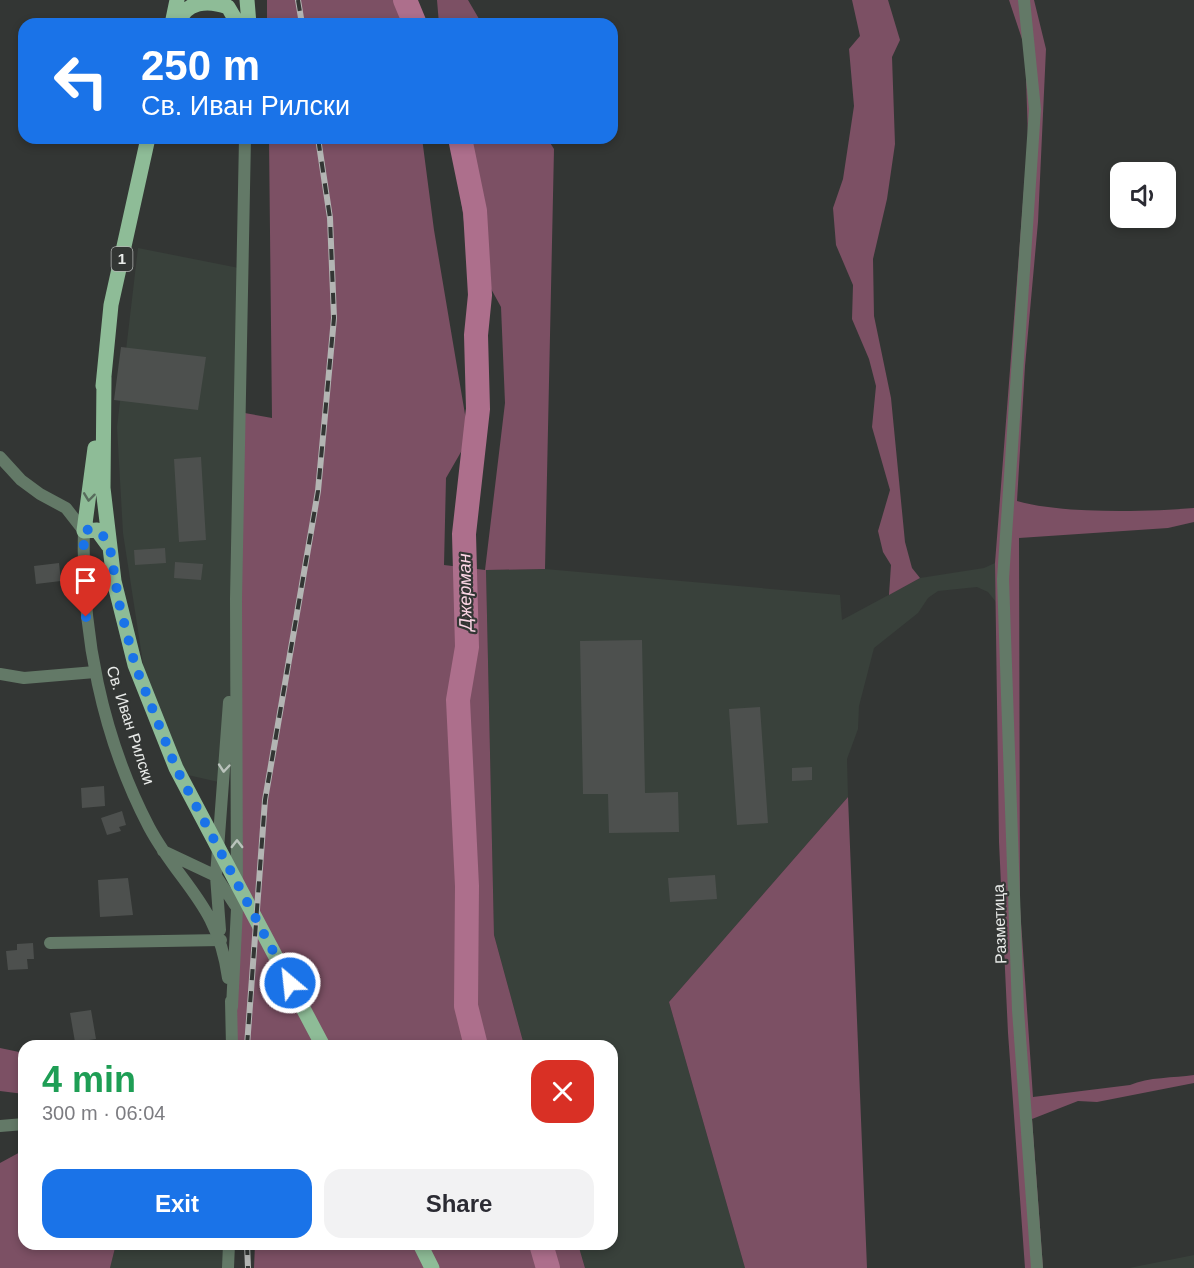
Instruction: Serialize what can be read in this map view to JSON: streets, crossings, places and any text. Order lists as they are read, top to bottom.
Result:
{
  "streets": {
    "main road": ["1"],
    "street": ["Св. Иван Рилски", "Разметица"]
  },
  "water": ["Джерман"],
  "page": {
    "turn": ["250 m", "Св. Иван Рилски"],
    "heading": ["4 min", "300 m · 06:04"],
    "buttons": ["Exit", "Share"]
  }
}
